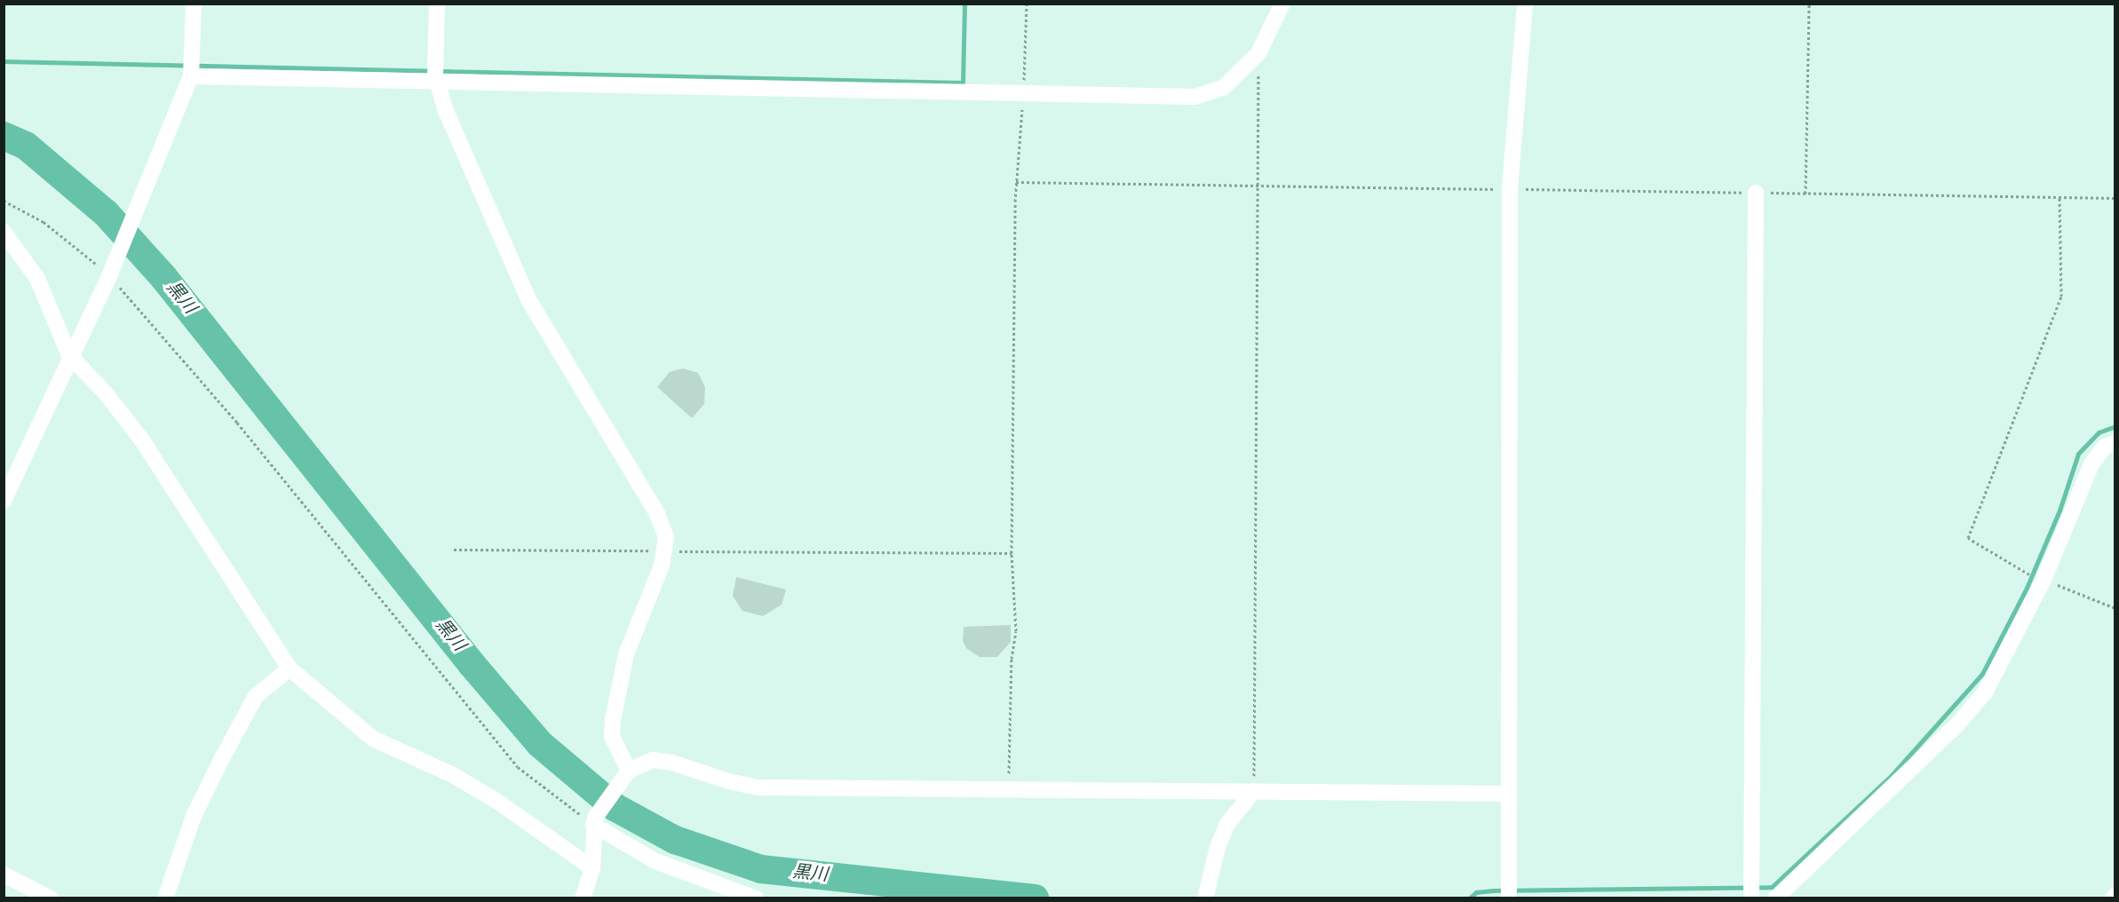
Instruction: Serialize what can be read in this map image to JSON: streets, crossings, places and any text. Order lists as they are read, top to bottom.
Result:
{
  "water": ["黒川"]
}
